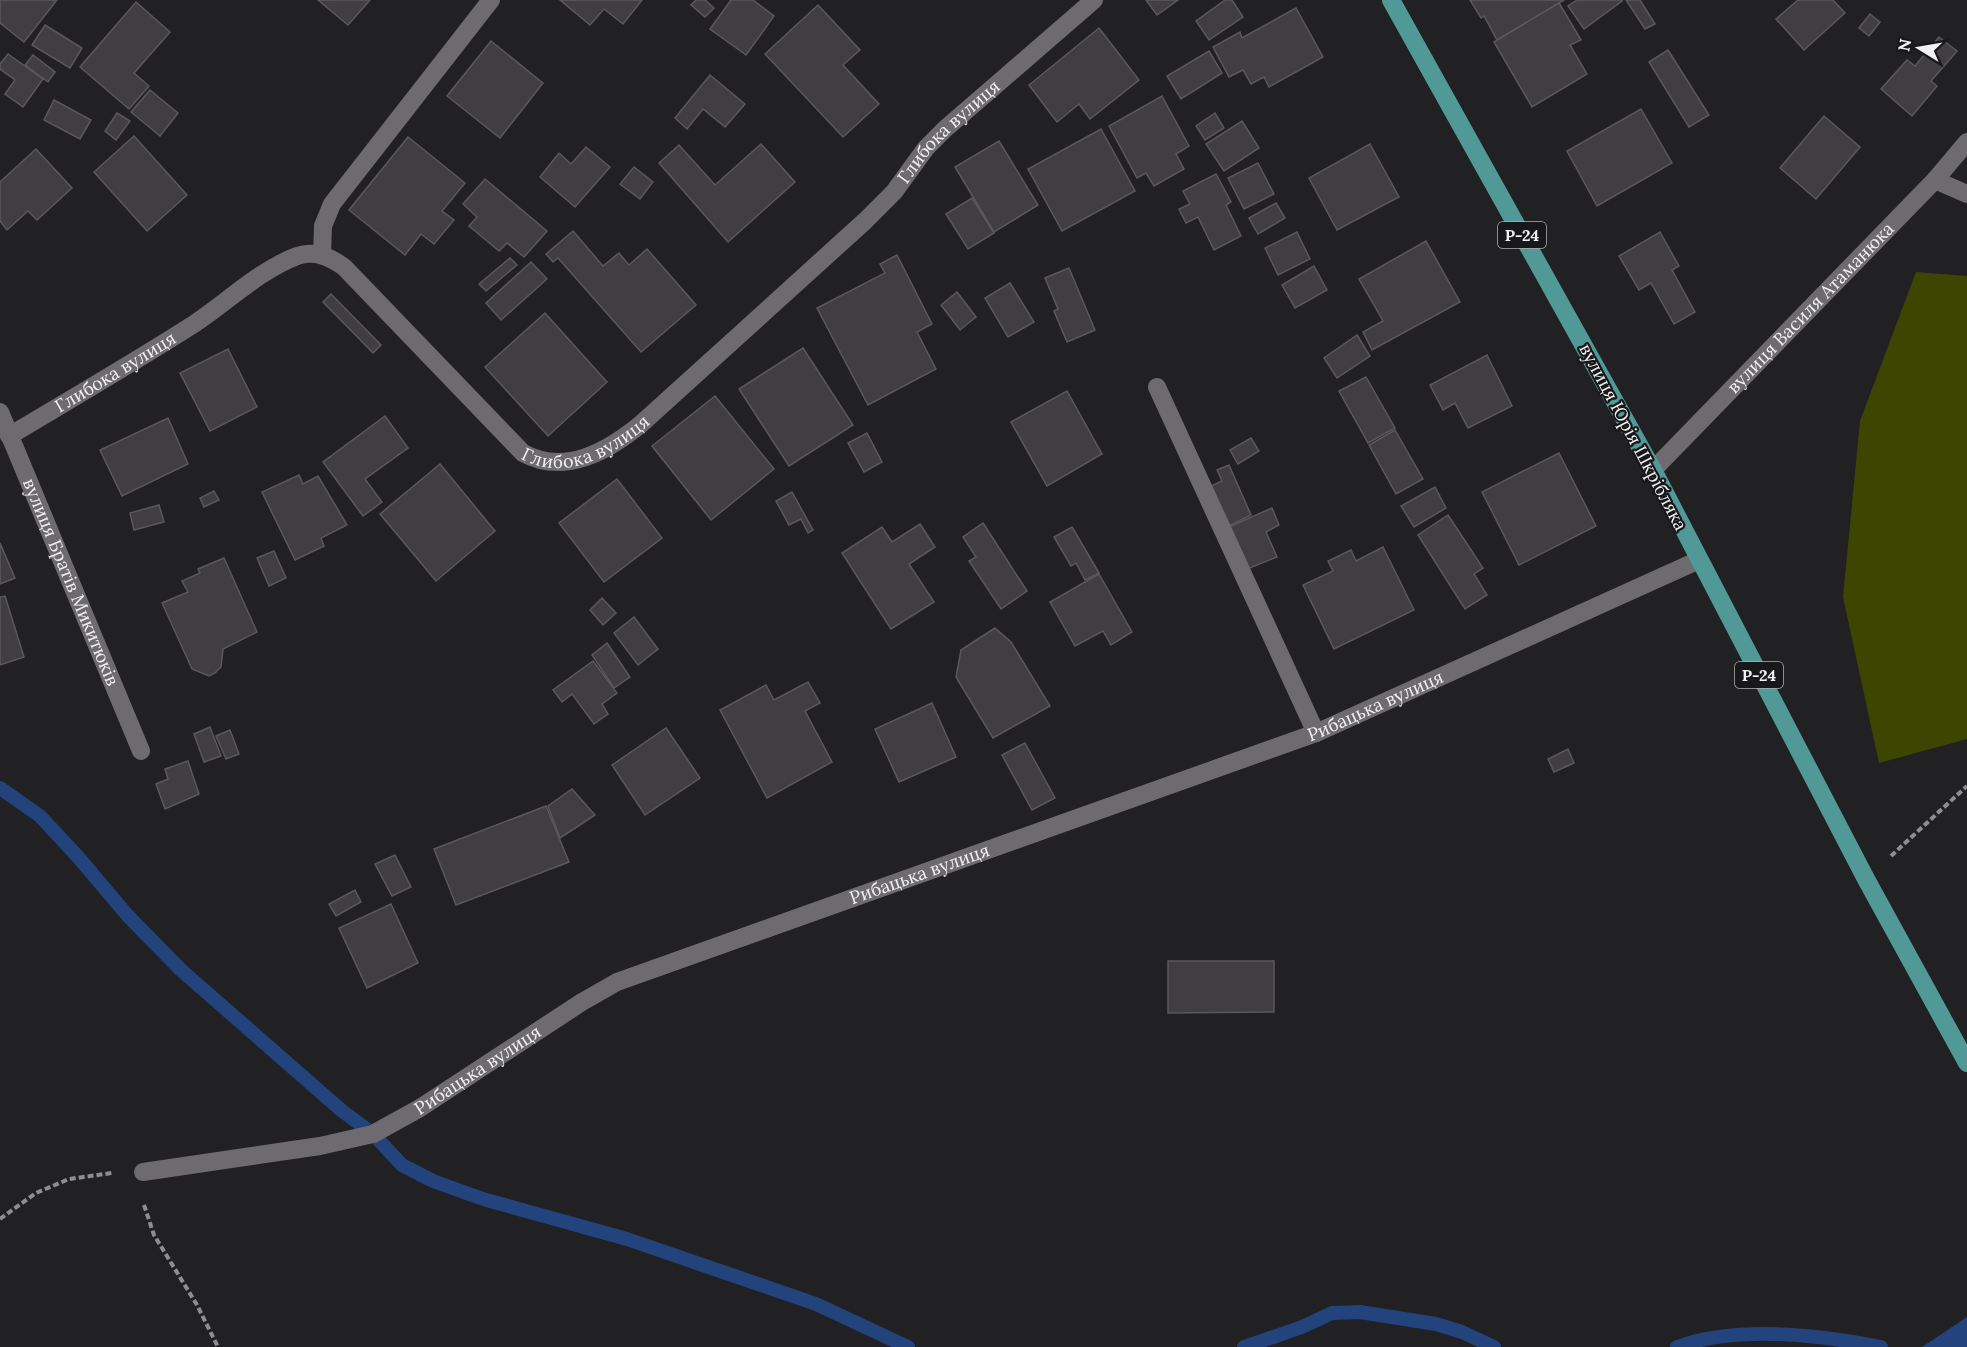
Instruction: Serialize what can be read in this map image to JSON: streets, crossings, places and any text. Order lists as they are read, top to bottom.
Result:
{
  "streets": {
    "main road": ["Р-24", "вулиця Юрія Шкрібляка"],
    "street": [
      "Глибока вулиця",
      "вулиця Василя Атаманюка",
      "вулиця Братів Микитюків",
      "Рибацька вулиця"
    ]
  },
  "crossings": [
    ["Глибока вулиця", "вулиця Братів Микитюків"],
    ["Р-24", "вулиця Юрія Шкрібляка"],
    ["вулиця Василя Атаманюка", "вулиця Юрія Шкрібляка"],
    ["вулиця Юрія Шкрібляка", "Рибацька вулиця"]
  ],
  "north": "left"
}
